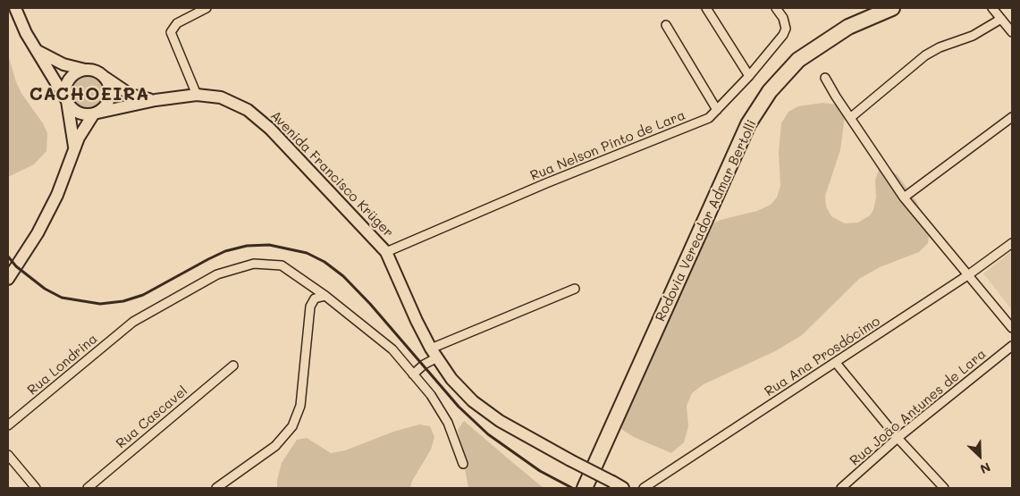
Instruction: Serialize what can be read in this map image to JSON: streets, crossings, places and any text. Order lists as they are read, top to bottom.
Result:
{
  "streets": {
    "highway": ["Rodovia Vereador Admar Bertolli"],
    "main road": ["Avenida Francisco Krüger"],
    "street": [
      "Rua Nelson Pinto de Lara",
      "Rua Ana Prosdócimo",
      "Rua Londrina",
      "Rua João Antunes de Lara",
      "Rua Cascavel"
    ]
  },
  "crossings": [
    ["Rua Nelson Pinto de Lara", "Avenida Francisco Krüger"]
  ],
  "districts": ["CACHOEIRA"],
  "north": "bottom right"
}
